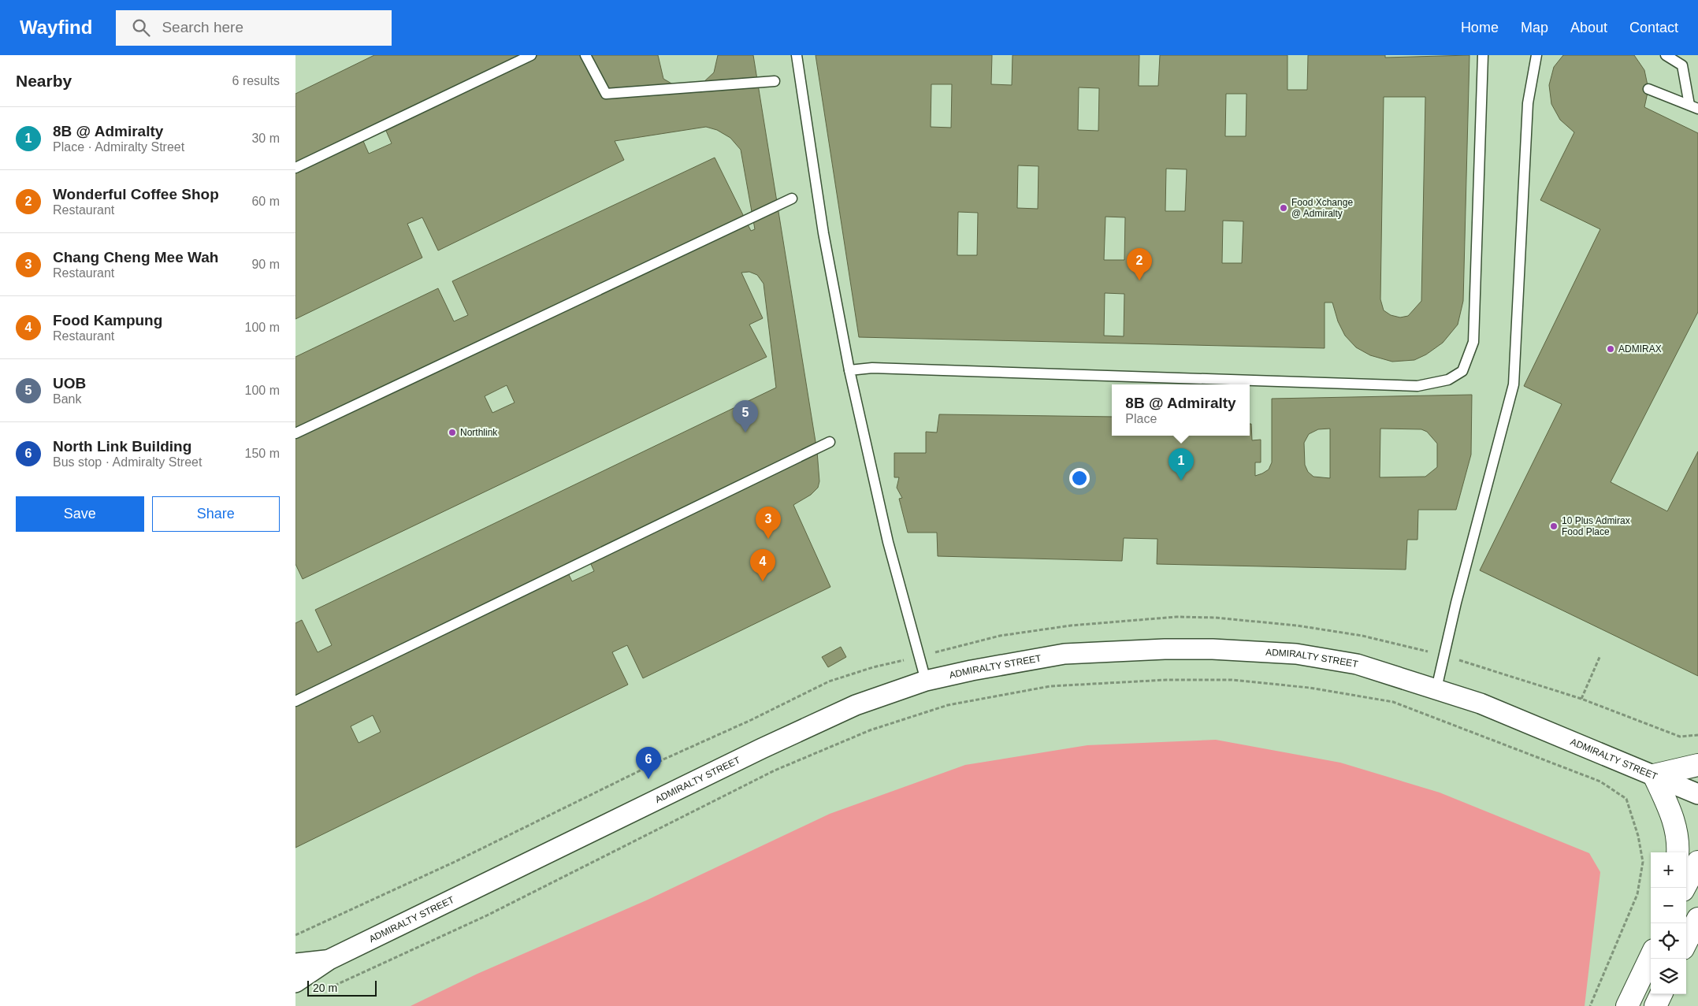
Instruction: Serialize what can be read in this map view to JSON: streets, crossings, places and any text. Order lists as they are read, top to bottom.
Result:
{
  "streets": {
    "street": ["ADMIRALTY STREET"]
  },
  "places": [
    "Food Xchange @ Admiralty",
    "ADMIRAX",
    "Northlink",
    "10 Plus Admirax Food Place"
  ],
  "scale_bar": "20 m",
  "page": {
    "header": "Wayfind",
    "search": "Search here",
    "nav": [
      "Home",
      "Map",
      "About",
      "Contact"
    ],
    "heading": ["Nearby", "6 results"],
    "list": [
      {
        "mark": "1",
        "name": "8B @ Admiralty",
        "note": "Place · Admiralty Street",
        "value": "30 m"
      },
      {
        "mark": "2",
        "name": "Wonderful Coffee Shop",
        "note": "Restaurant",
        "value": "60 m"
      },
      {
        "mark": "3",
        "name": "Chang Cheng Mee Wah",
        "note": "Restaurant",
        "value": "90 m"
      },
      {
        "mark": "4",
        "name": "Food Kampung",
        "note": "Restaurant",
        "value": "100 m"
      },
      {
        "mark": "5",
        "name": "UOB",
        "note": "Bank",
        "value": "100 m"
      },
      {
        "mark": "6",
        "name": "North Link Building",
        "note": "Bus stop · Admiralty Street",
        "value": "150 m"
      }
    ],
    "pins": [
      "2",
      "5",
      "1",
      "3",
      "4",
      "6"
    ],
    "popup": ["8B @ Admiralty", "Place"],
    "buttons": ["Save", "Share"],
    "map_buttons": ["+", "−"],
    "scale": "20 m"
  }
}
